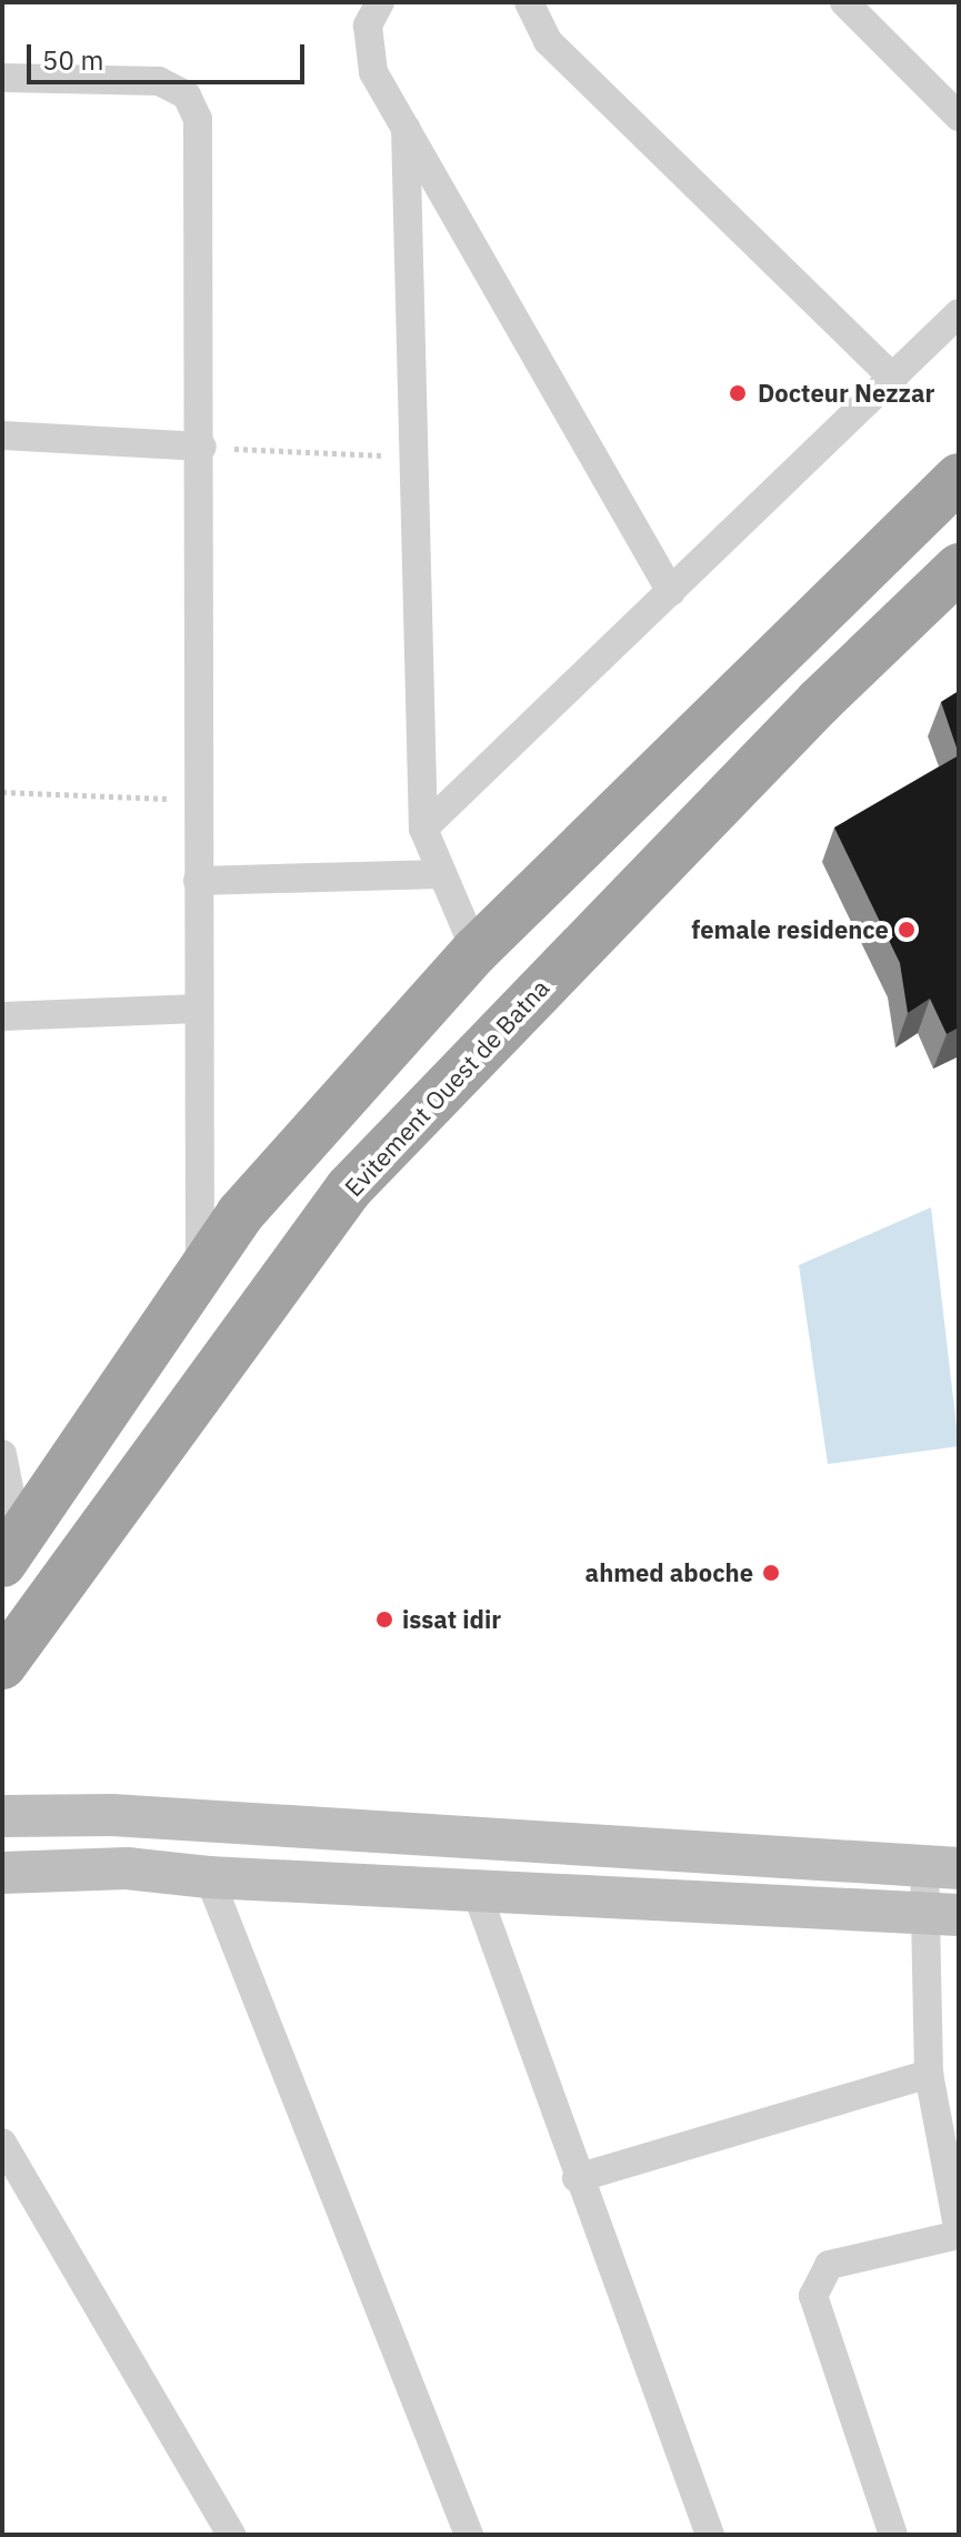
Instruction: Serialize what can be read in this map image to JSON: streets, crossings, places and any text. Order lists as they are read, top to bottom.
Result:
{
  "streets": {
    "highway": ["Evitement Ouest de Batna"]
  },
  "places": [
    "Docteur Nezzar",
    "female residence",
    "ahmed aboche",
    "issat idir"
  ],
  "scale_bar": "50 m"
}
